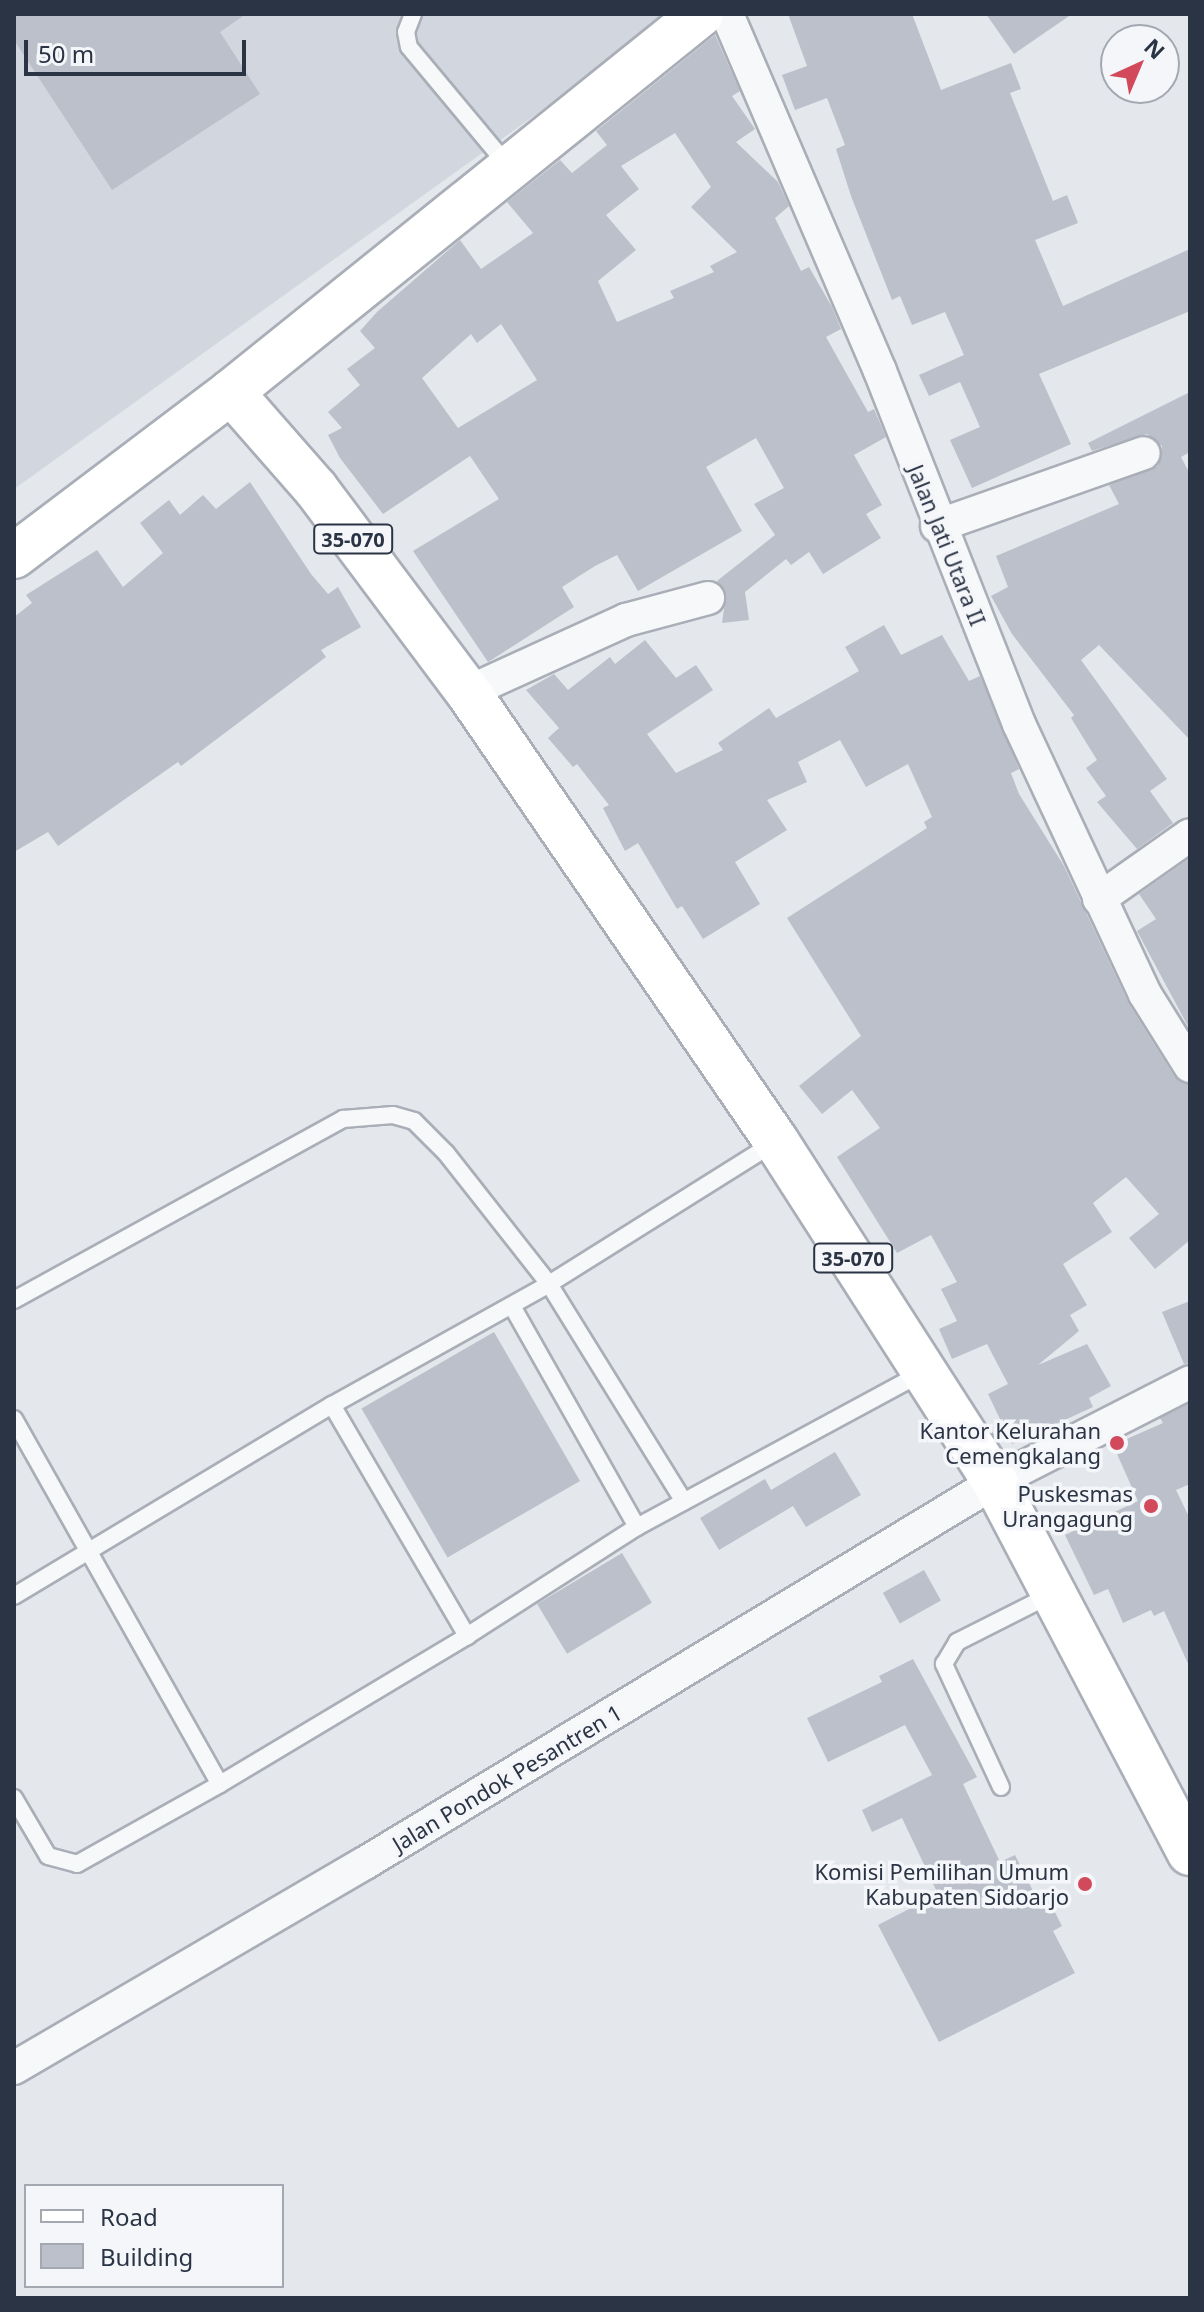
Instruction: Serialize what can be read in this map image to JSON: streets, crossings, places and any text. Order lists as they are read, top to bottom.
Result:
{
  "streets": {
    "main road": ["35-070"],
    "street": ["Jalan Jati Utara II", "Jalan Pondok Pesantren 1"]
  },
  "crossings": [
    ["35-070", "Jalan Pondok Pesantren 1"]
  ],
  "places": ["Kantor Kelurahan Cemengkalang", "Puskesmas Urangagung", "Komisi Pemilihan Umum Kabupaten Sidoarjo"],
  "legend": ["Road", "Building"],
  "scale_bar": "50 m",
  "north": "top right"
}
